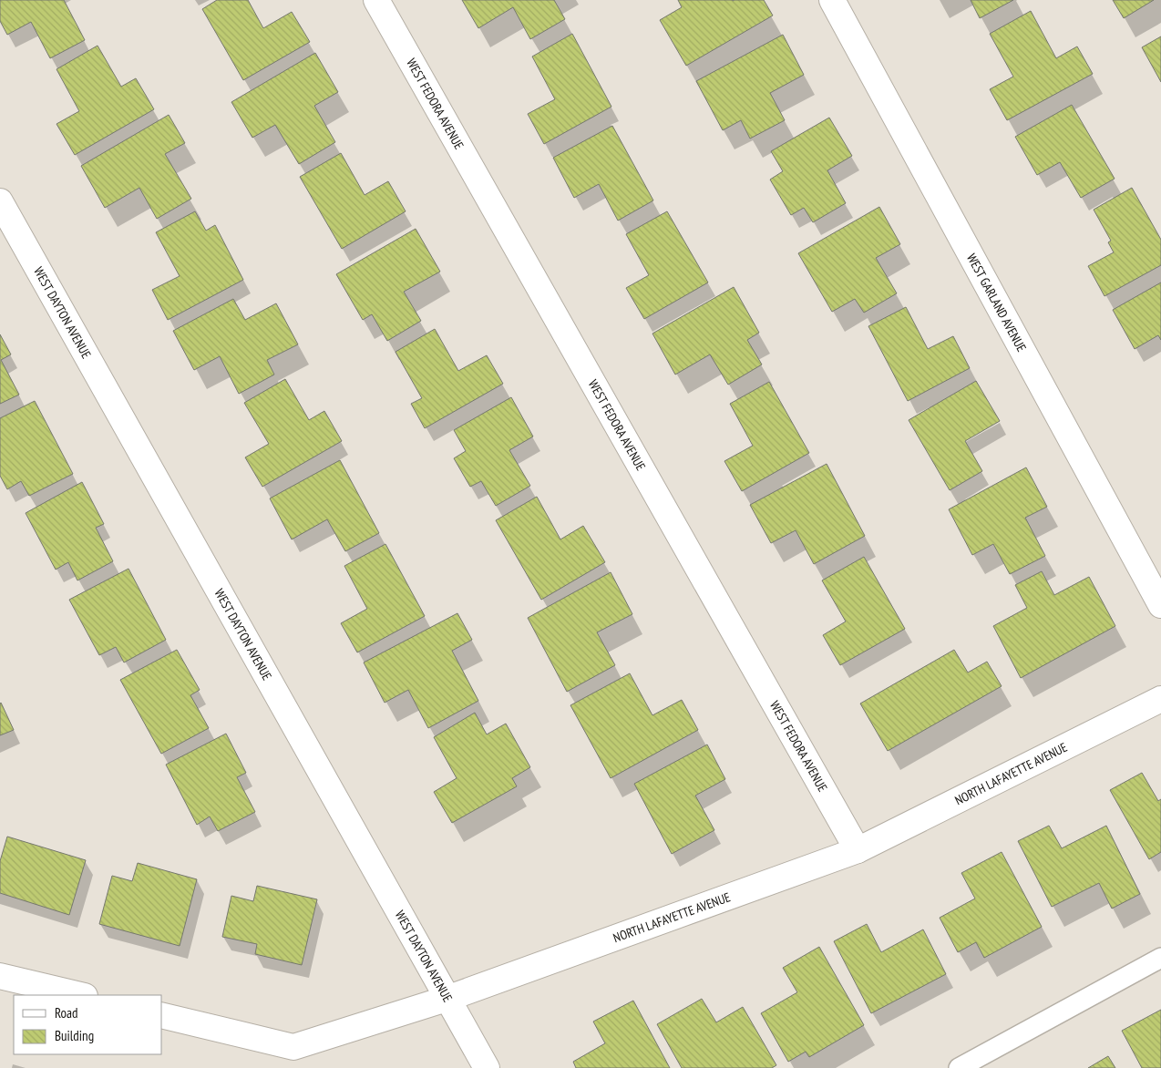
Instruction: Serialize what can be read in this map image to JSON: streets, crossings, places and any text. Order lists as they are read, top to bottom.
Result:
{
  "streets": {
    "street": [
      "WEST FEDORA AVENUE",
      "WEST GARLAND AVENUE",
      "WEST DAYTON AVENUE",
      "NORTH LAFAYETTE AVENUE"
    ]
  },
  "crossings": [
    ["WEST FEDORA AVENUE", "NORTH LAFAYETTE AVENUE"],
    ["WEST DAYTON AVENUE", "NORTH LAFAYETTE AVENUE"]
  ],
  "legend": ["Road", "Building"]
}
